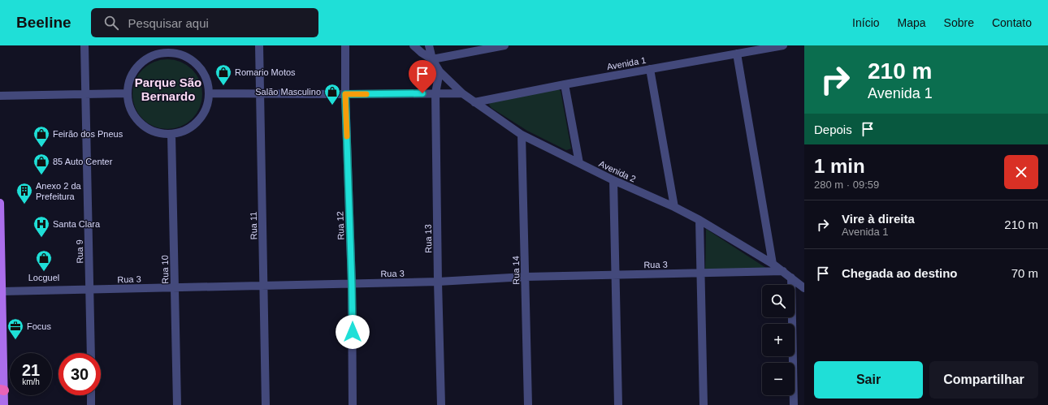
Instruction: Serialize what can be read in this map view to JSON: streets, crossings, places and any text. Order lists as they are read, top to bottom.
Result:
{
  "streets": {
    "street": [
      "Avenida 1",
      "Avenida 2",
      "Rua 11",
      "Rua 12",
      "Rua 13",
      "Rua 9",
      "Rua 3",
      "Rua 10",
      "Rua 14"
    ]
  },
  "crossings": [
    ["Avenida 1", "Avenida 2"],
    ["Avenida 2", "Rua 13"],
    ["Avenida 2", "Rua 3"],
    ["Avenida 2", "Rua 14"],
    ["Rua 11", "Rua 3"],
    ["Rua 12", "Rua 3"],
    ["Rua 13", "Rua 3"],
    ["Rua 9", "Rua 3"],
    ["Rua 3", "Rua 10"],
    ["Rua 3", "Rua 14"]
  ],
  "districts": ["Parque São Bernardo"],
  "places": {
    "shop": [
      "Romario Motos",
      "Salão Masculino",
      "Feirão dos Pneus",
      "85 Auto Center",
      "Locguel"
    ],
    "building": ["Anexo 2 da Prefeitura"],
    "hospital": ["Santa Clara"],
    "office": ["Focus"]
  },
  "page": {
    "header": "Beeline",
    "search": "Pesquisar aqui",
    "nav": [
      "Início",
      "Mapa",
      "Sobre",
      "Contato"
    ],
    "turn": ["210 m", "Avenida 1"],
    "then": "Depois",
    "heading": ["1 min", "280 m · 09:59"],
    "list": [
      {
        "name": "Vire à direita",
        "note": "Avenida 1",
        "value": "210 m"
      },
      {
        "name": "Chegada ao destino",
        "value": "70 m"
      }
    ],
    "map_buttons": ["+", "−"],
    "speed": "21 km/h",
    "limit": "30",
    "buttons": ["Sair", "Compartilhar"]
  }
}
